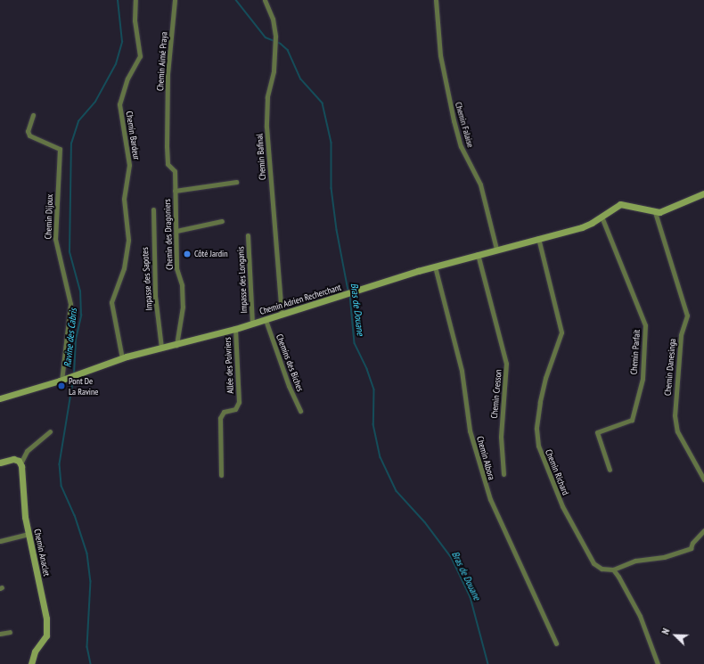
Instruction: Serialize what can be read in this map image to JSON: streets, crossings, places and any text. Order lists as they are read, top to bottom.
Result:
{
  "streets": {
    "main road": ["Chemin Adrien Recherchant", "Chemin Anaclet"],
    "street": [
      "Chemin Aimé Praya",
      "Chemin Falaise",
      "Chemin Bardeur",
      "Chemin Bafinal",
      "Chemin Dijoux",
      "Chemin des Dragoniers",
      "Impasse des Sapotes",
      "Impasse des Longanis",
      "Chemin Parfait",
      "Chemins des Biches",
      "Allée des Poivriers",
      "Chemin Danesinga",
      "Chemin Cresson",
      "Chemin Albora",
      "Chemin Richard"
    ]
  },
  "crossings": [
    ["Chemin Aimé Praya", "Chemin des Dragoniers"],
    ["Chemin Falaise", "Chemin Adrien Recherchant"],
    ["Chemin Bardeur", "Chemin Adrien Recherchant"],
    ["Chemin Bafinal", "Chemin Adrien Recherchant"],
    ["Chemin Dijoux", "Chemin Adrien Recherchant"],
    ["Chemin des Dragoniers", "Chemin Adrien Recherchant"],
    ["Impasse des Sapotes", "Chemin Adrien Recherchant"],
    ["Impasse des Longanis", "Chemin Adrien Recherchant"],
    ["Chemin Adrien Recherchant", "Chemin Parfait"],
    ["Chemin Adrien Recherchant", "Chemins des Biches"],
    ["Chemin Adrien Recherchant", "Allée des Poivriers"],
    ["Chemin Adrien Recherchant", "Chemin Danesinga"],
    ["Chemin Adrien Recherchant", "Chemin Cresson"],
    ["Chemin Adrien Recherchant", "Chemin Albora"],
    ["Chemin Adrien Recherchant", "Chemin Richard"]
  ],
  "water": ["Bras de Douane", "Ravine des Cabris"],
  "places": ["Côté Jardin", "Pont De La Ravine"],
  "north": "top left"
}
